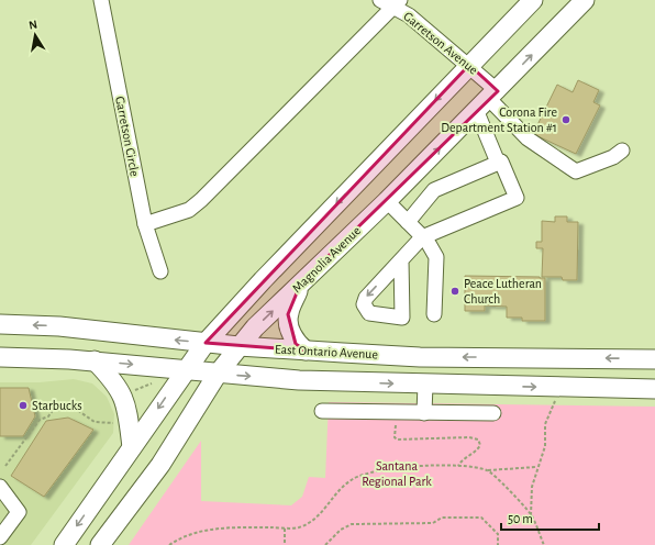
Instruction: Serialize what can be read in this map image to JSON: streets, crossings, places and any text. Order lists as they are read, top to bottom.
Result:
{
  "streets": {
    "main road": ["Magnolia Avenue", "East Ontario Avenue"],
    "street": ["Garretson Avenue", "Garretson Circle"]
  },
  "crossings": [
    ["Garretson Avenue", "Magnolia Avenue"],
    ["Magnolia Avenue", "East Ontario Avenue"]
  ],
  "parks": ["Santana Regional Park"],
  "places": ["Corona Fire Department Station #1", "Peace Lutheran Church", "Starbucks"],
  "scale_bar": "50 m",
  "north": "top"
}
